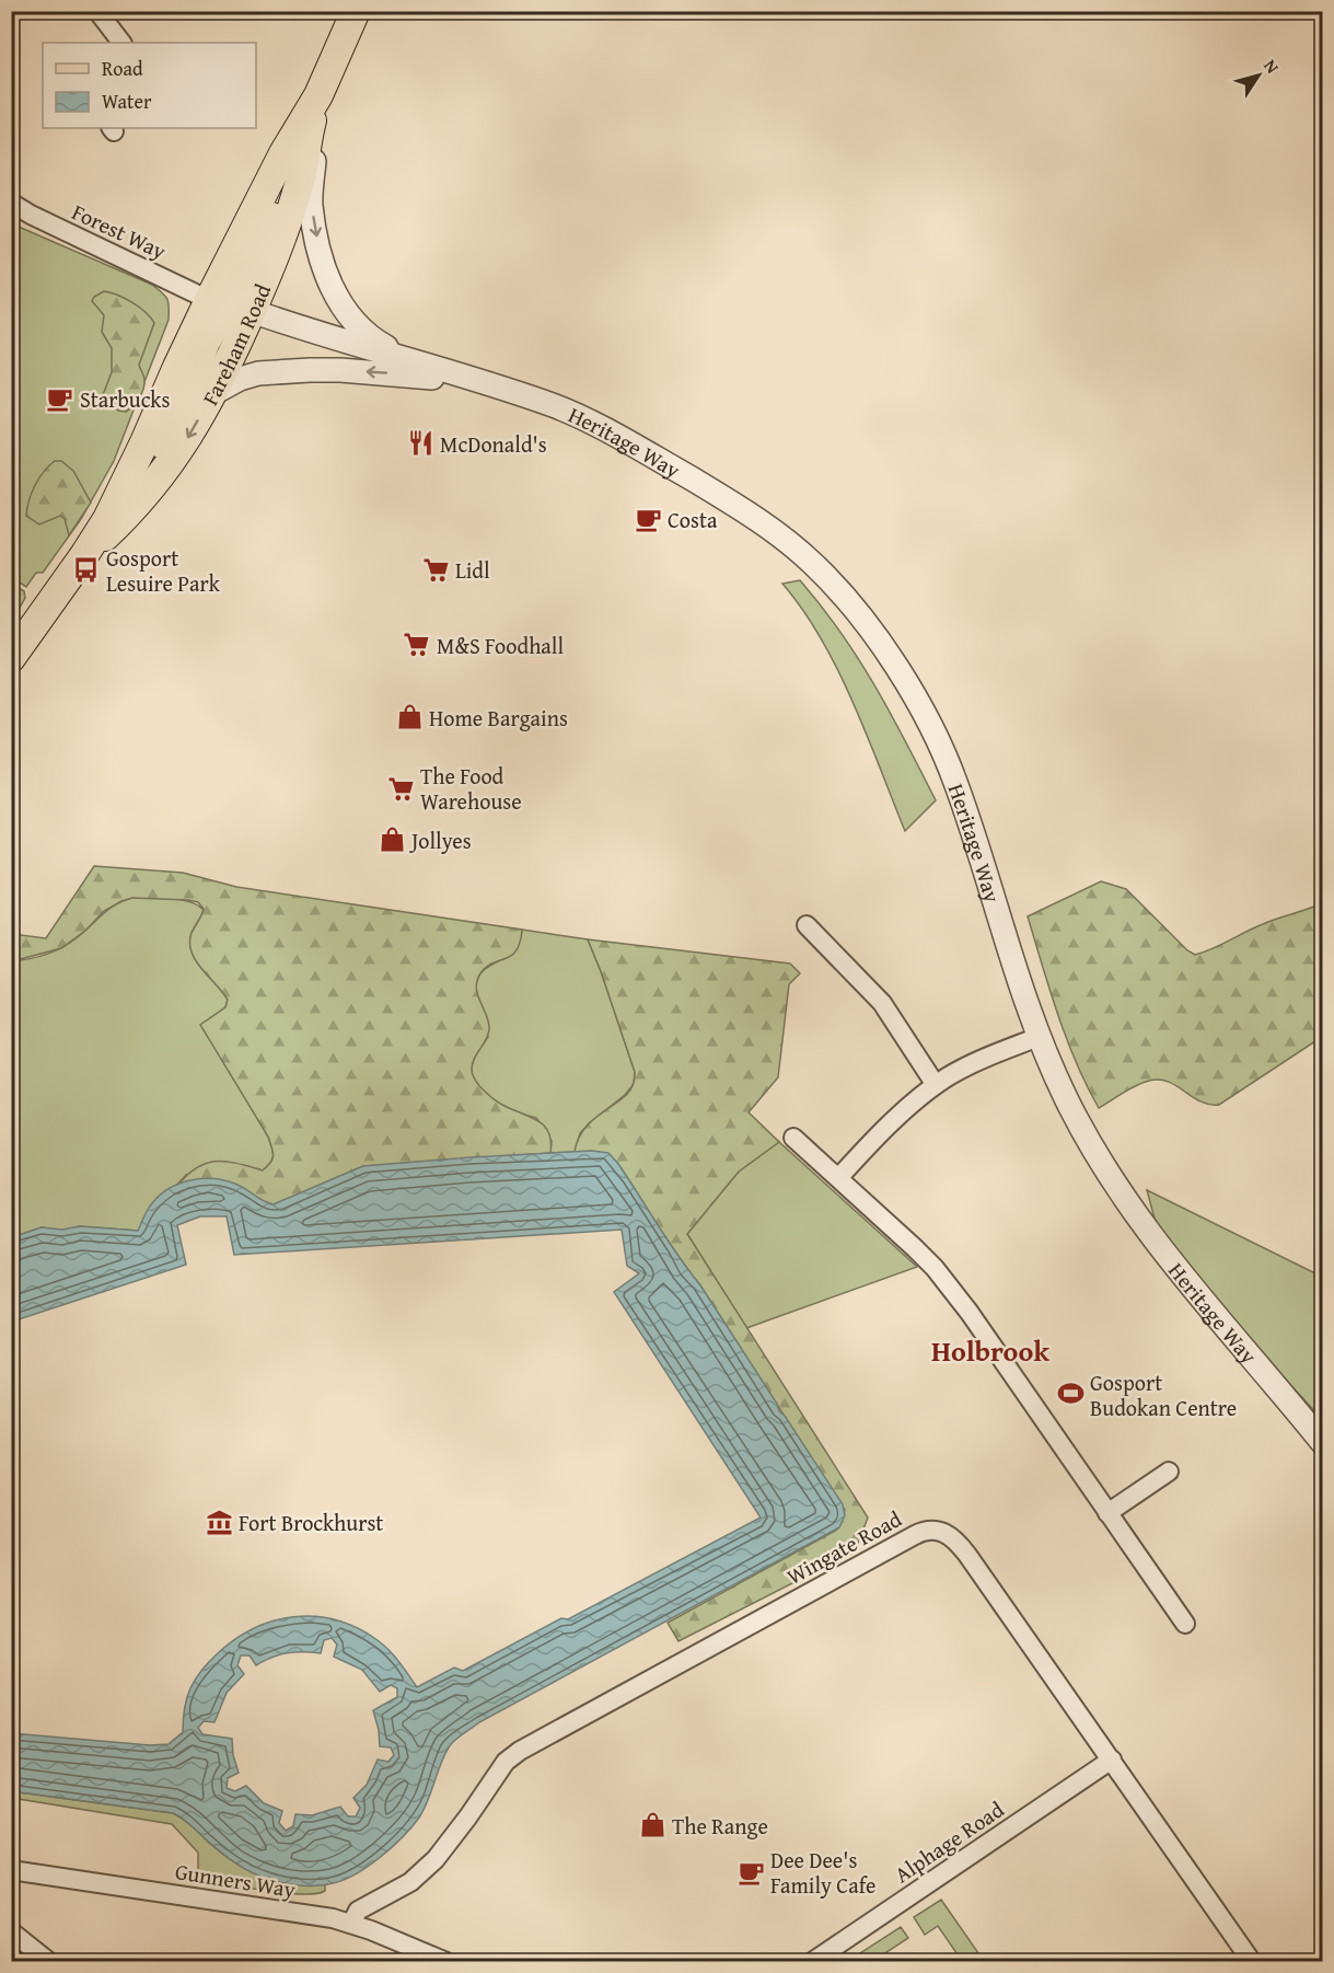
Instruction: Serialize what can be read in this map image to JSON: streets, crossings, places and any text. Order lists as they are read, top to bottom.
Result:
{
  "streets": {
    "main road": ["Fareham Road"],
    "street": [
      "Forest Way",
      "Heritage Way",
      "Wingate Road",
      "Alphage Road",
      "Gunners Way"
    ]
  },
  "crossings": [
    ["Forest Way", "Fareham Road"],
    ["Fareham Road", "Heritage Way"],
    ["Wingate Road", "Alphage Road"],
    ["Wingate Road", "Gunners Way"]
  ],
  "districts": ["Holbrook"],
  "places": {
    "cafe": ["Starbucks", "Costa", "Dee Dee's Family Cafe"],
    "restaurant": ["McDonald's"],
    "supermarket": ["Lidl", "M&S Foodhall", "The Food Warehouse"],
    "bus stop": ["Gosport Lesuire Park"],
    "shop": ["Home Bargains", "Jollyes", "The Range"],
    "sports": ["Gosport Budokan Centre"],
    "museum": ["Fort Brockhurst"]
  },
  "legend": ["Road", "Water"],
  "north": "top right"
}
